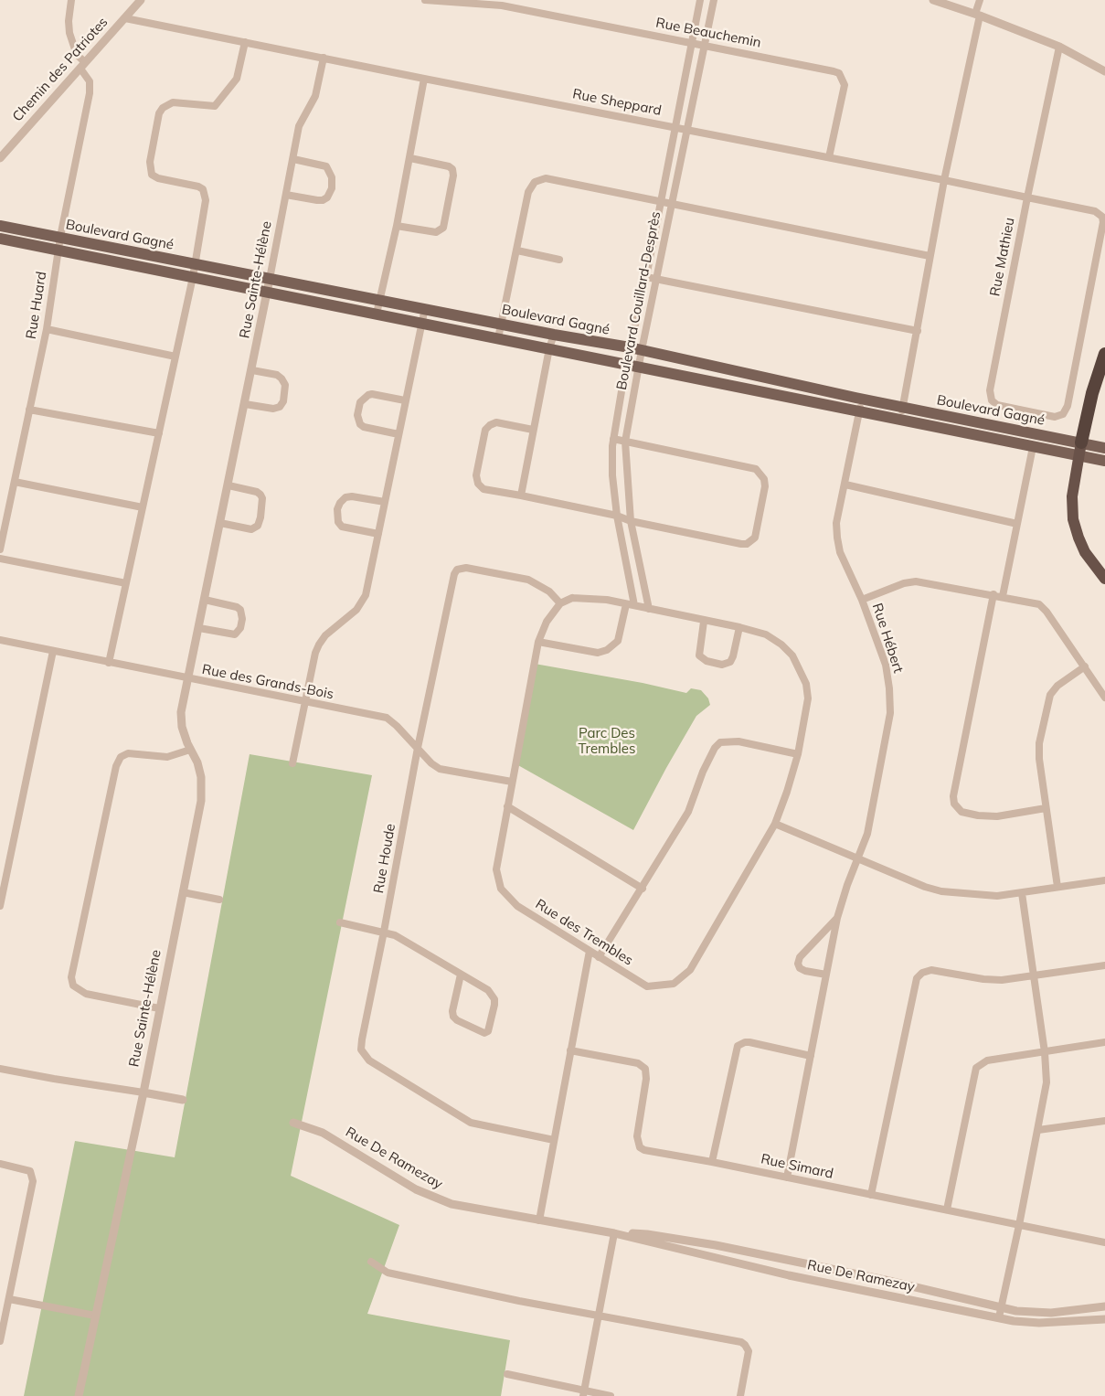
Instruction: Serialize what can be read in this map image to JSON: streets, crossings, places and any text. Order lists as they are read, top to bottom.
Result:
{
  "streets": {
    "main road": ["Boulevard Gagné"],
    "street": [
      "Rue Beauchemin",
      "Chemin des Patriotes",
      "Rue Sheppard",
      "Rue Mathieu",
      "Rue Sainte-Hélène",
      "Boulevard Couillard-Desprès",
      "Rue Huard",
      "Rue Hébert",
      "Rue des Grands-Bois",
      "Rue Houde",
      "Rue des Trembles",
      "Rue De Ramezay",
      "Rue Simard"
    ]
  },
  "crossings": [
    ["Rue Beauchemin", "Rue Sheppard"],
    ["Rue Beauchemin", "Boulevard Couillard-Desprès"],
    ["Chemin des Patriotes", "Rue Sheppard"],
    ["Chemin des Patriotes", "Rue Huard"],
    ["Rue Sheppard", "Rue Mathieu"],
    ["Rue Sheppard", "Rue Sainte-Hélène"],
    ["Rue Sheppard", "Boulevard Couillard-Desprès"],
    ["Boulevard Gagné", "Rue Sainte-Hélène"],
    ["Boulevard Gagné", "Boulevard Couillard-Desprès"],
    ["Boulevard Gagné", "Rue Huard"],
    ["Boulevard Gagné", "Rue Hébert"],
    ["Rue Sainte-Hélène", "Rue des Grands-Bois"],
    ["Boulevard Couillard-Desprès", "Rue des Trembles"],
    ["Rue Hébert", "Rue Simard"],
    ["Rue des Grands-Bois", "Rue Houde"],
    ["Rue des Grands-Bois", "Rue des Trembles"],
    ["Rue Houde", "Rue des Trembles"]
  ],
  "parks": ["Parc Des Trembles"]
}
